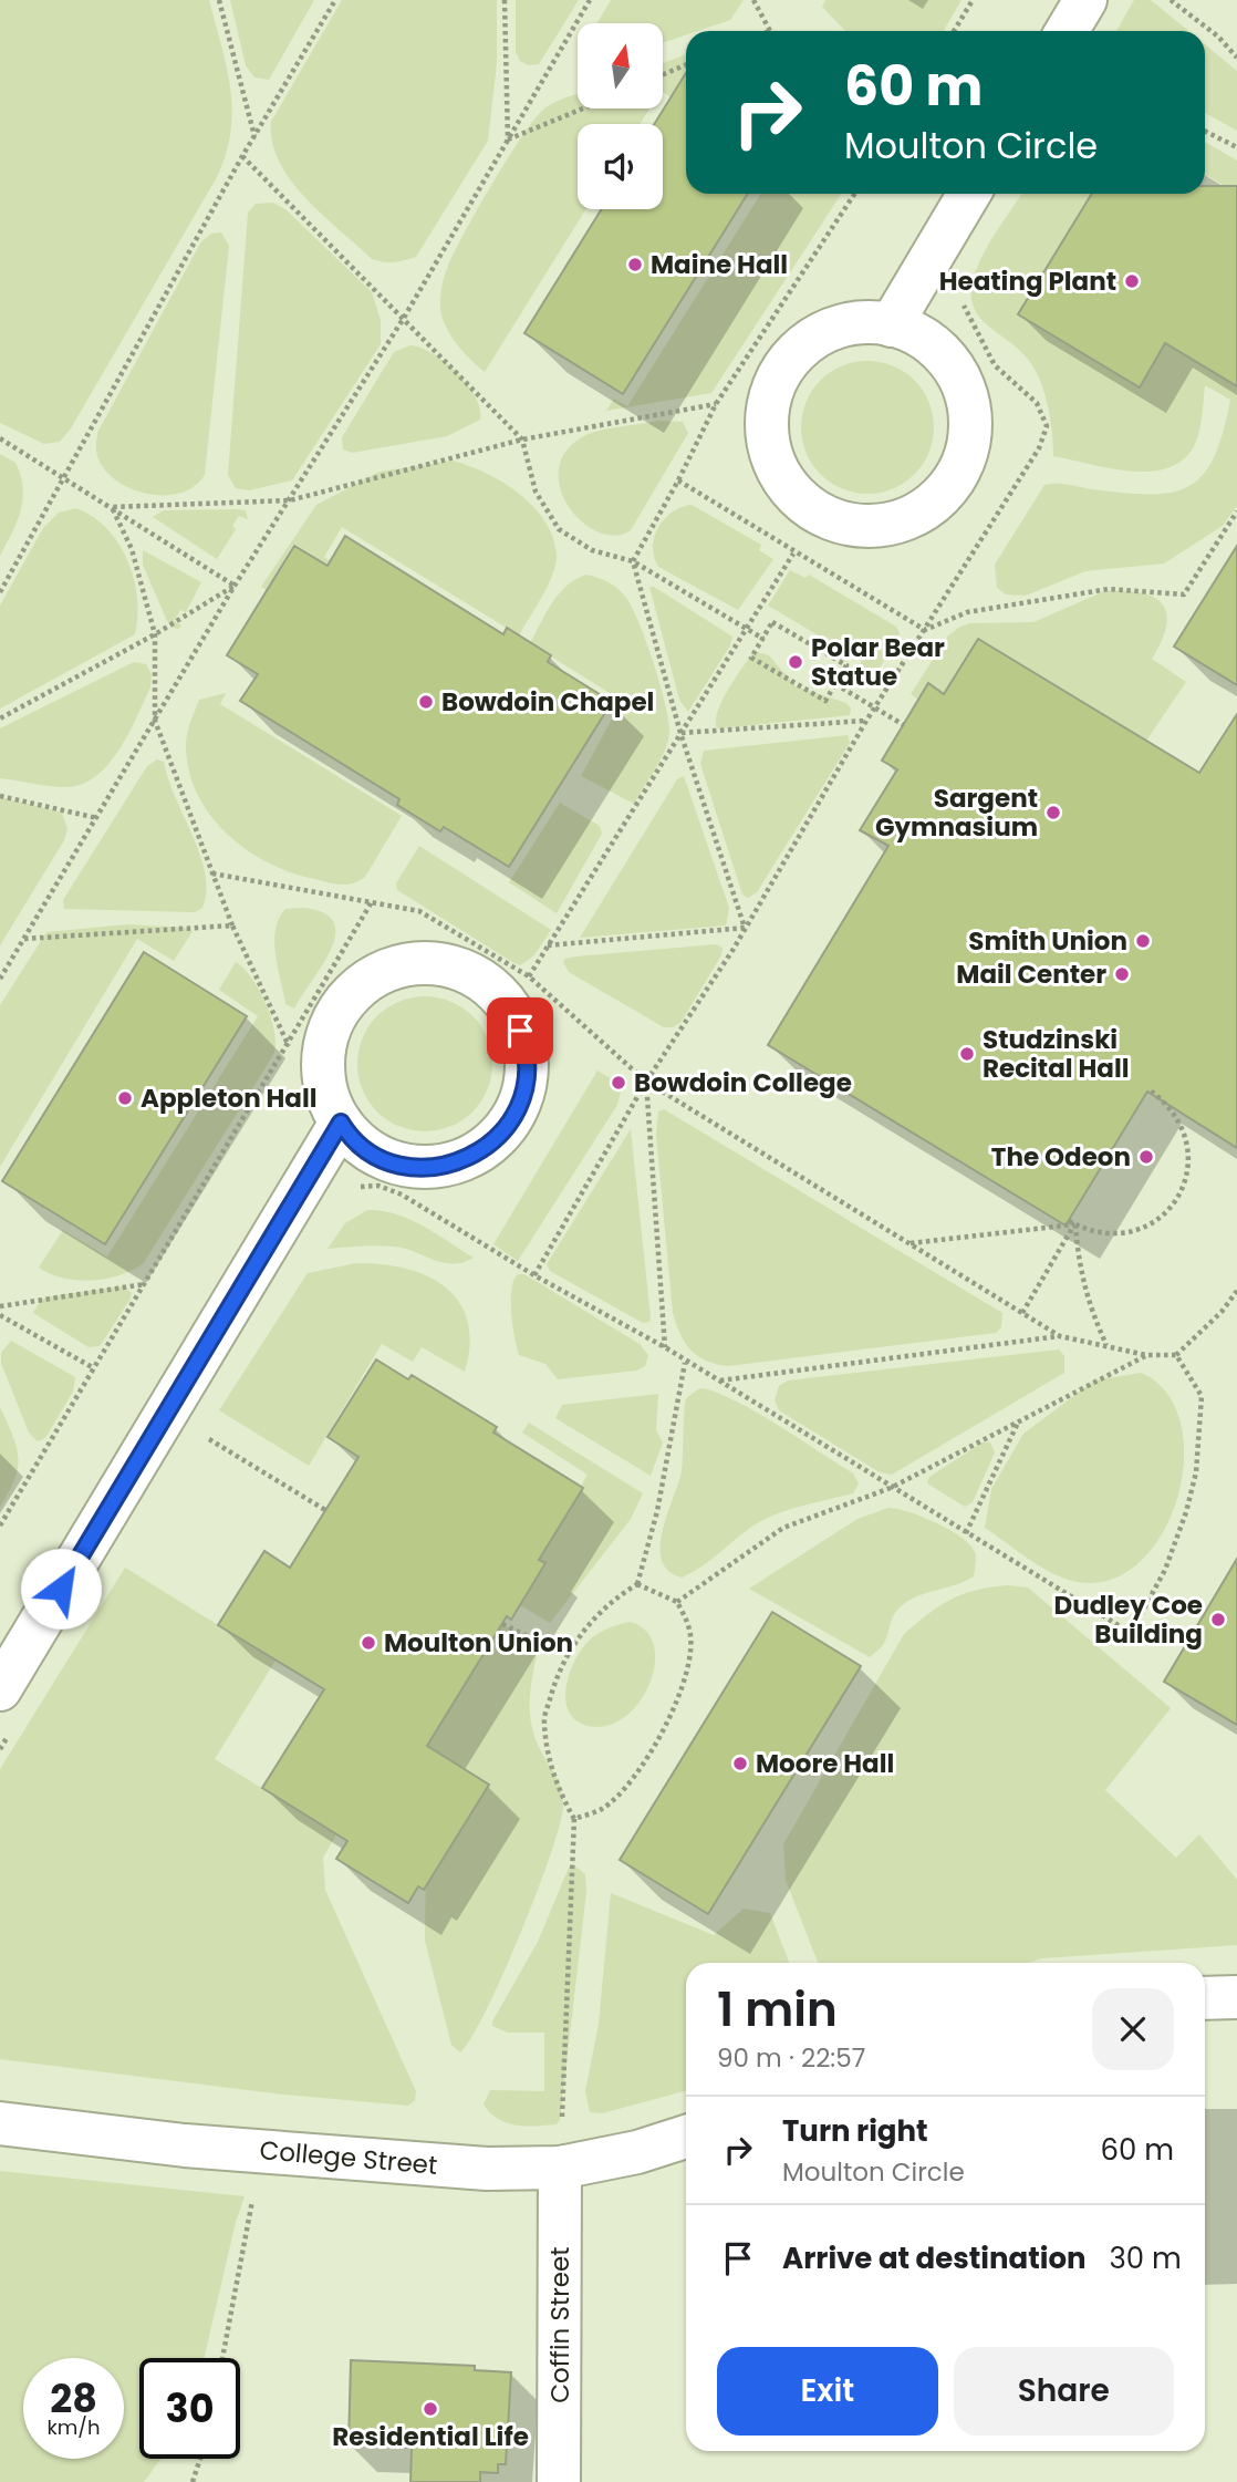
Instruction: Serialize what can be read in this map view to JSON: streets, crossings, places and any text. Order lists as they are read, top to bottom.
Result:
{
  "streets": {
    "street": ["College Street", "Coffin Street"]
  },
  "crossings": [
    ["College Street", "Coffin Street"]
  ],
  "places": [
    "Maine Hall",
    "Heating Plant",
    "Polar Bear Statue",
    "Bowdoin Chapel",
    "Sargent Gymnasium",
    "Smith Union",
    "Mail Center",
    "Studzinski Recital Hall",
    "Bowdoin College",
    "Appleton Hall",
    "The Odeon",
    "Dudley Coe Building",
    "Moulton Union",
    "Moore Hall",
    "Residential Life"
  ],
  "north": "top",
  "page": {
    "turn": ["60 m", "Moulton Circle"],
    "heading": ["1 min", "90 m · 22:57"],
    "list": [
      {
        "name": "Turn right",
        "note": "Moulton Circle",
        "value": "60 m"
      },
      {
        "name": "Arrive at destination",
        "value": "30 m"
      }
    ],
    "buttons": ["Exit", "Share"],
    "speed": "28 km/h",
    "limit": "30"
  }
}
